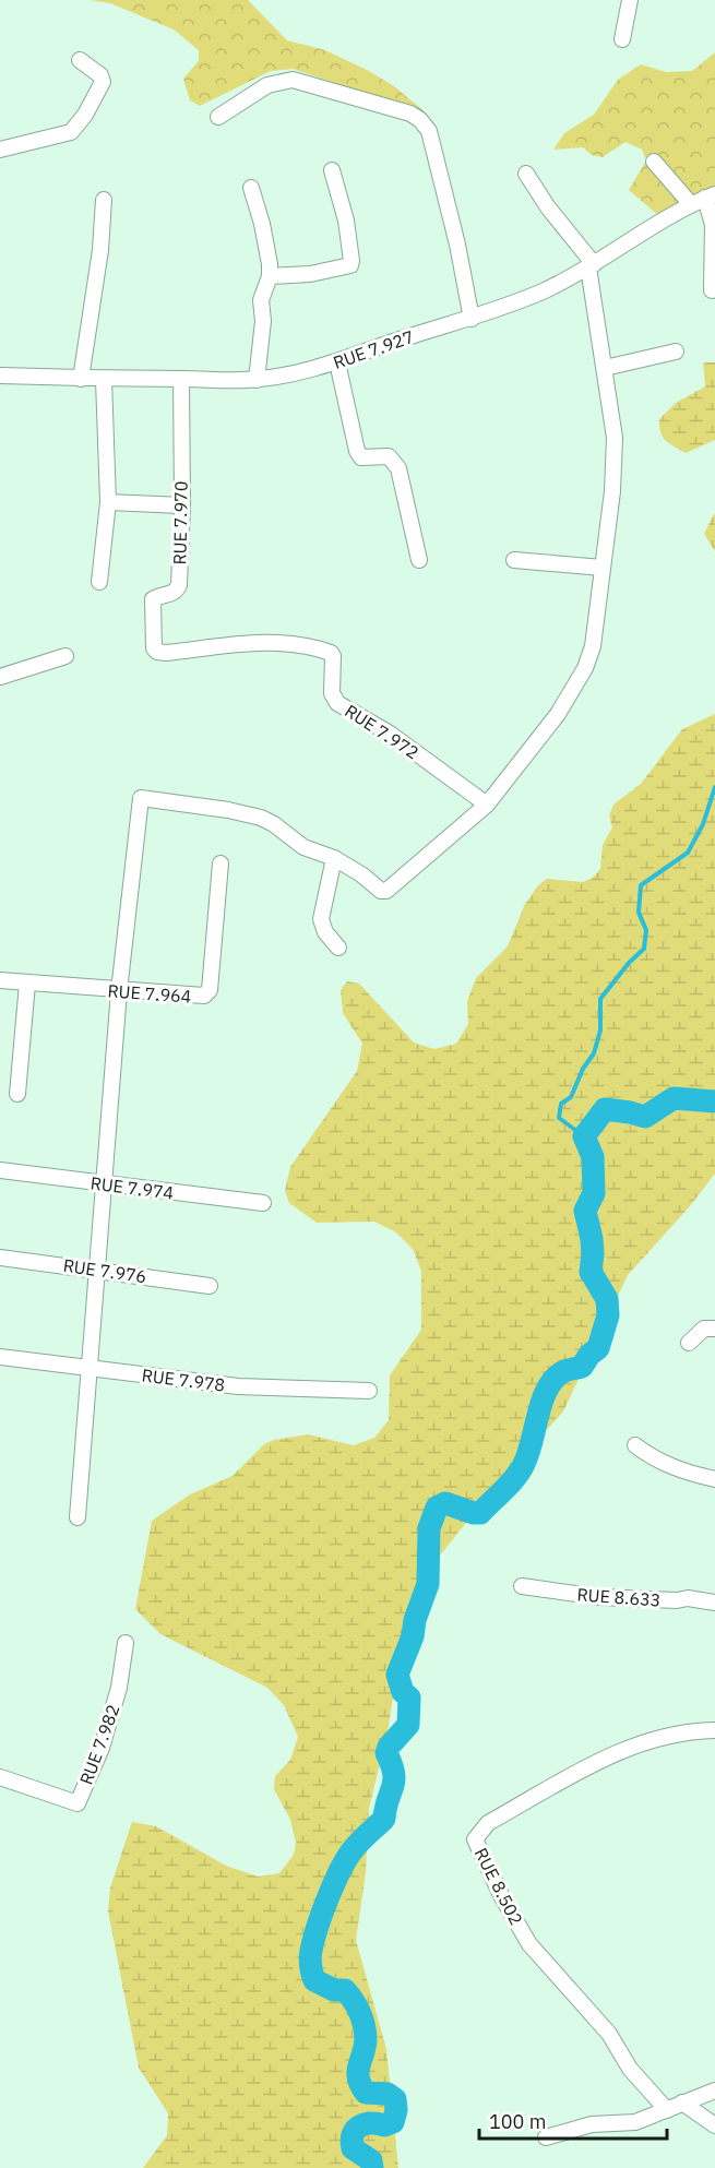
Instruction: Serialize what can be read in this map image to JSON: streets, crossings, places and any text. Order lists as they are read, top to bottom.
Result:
{
  "streets": {
    "street": [
      "RUE 7.927",
      "RUE 7.970",
      "RUE 7.972",
      "RUE 7.964",
      "RUE 7.974",
      "RUE 7.976",
      "RUE 7.978",
      "RUE 8.633",
      "RUE 7.982",
      "RUE 8.502"
    ]
  },
  "crossings": [
    ["RUE 7.927", "RUE 7.970"],
    ["RUE 7.970", "RUE 7.972"]
  ],
  "scale_bar": "100 m"
}
